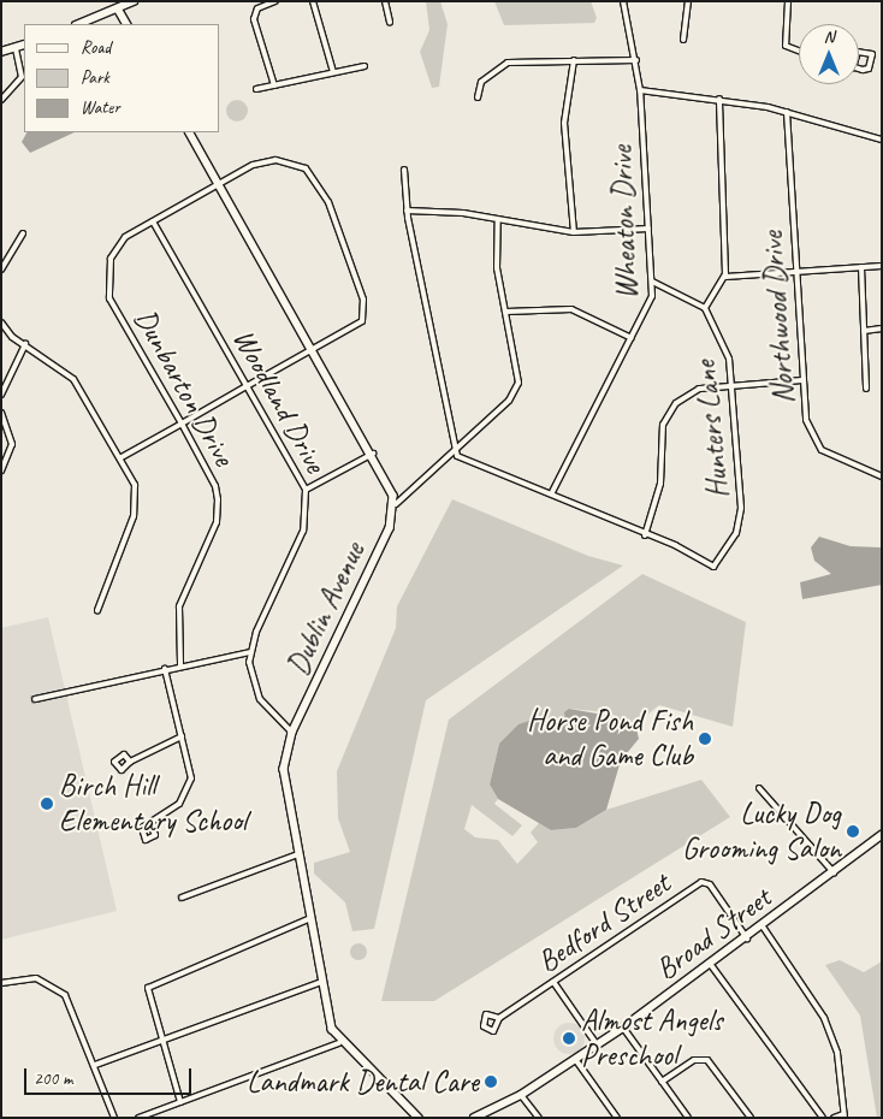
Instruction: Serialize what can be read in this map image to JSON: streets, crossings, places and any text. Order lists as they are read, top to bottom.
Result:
{
  "streets": {
    "street": [
      "Wheaton Drive",
      "Northwood Drive",
      "Dunbarton Drive",
      "Woodland Drive",
      "Hunters Lane",
      "Dublin Avenue",
      "Bedford Street",
      "Broad Street"
    ]
  },
  "crossings": [
    ["Dunbarton Drive", "Woodland Drive"],
    ["Bedford Street", "Broad Street"]
  ],
  "places": [
    "Horse Pond Fish and Game Club",
    "Birch Hill Elementary School",
    "Lucky Dog Grooming Salon",
    "Almost Angels Preschool",
    "Landmark Dental Care"
  ],
  "legend": ["Road", "Park", "Water"],
  "scale_bar": "200 m",
  "north": "top"
}
